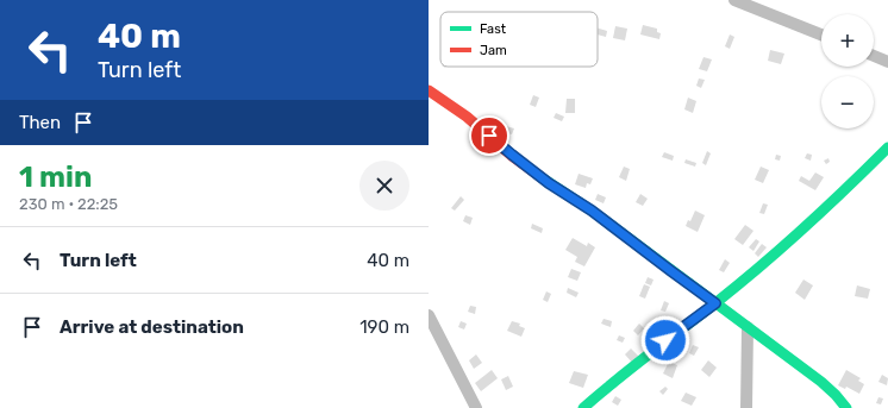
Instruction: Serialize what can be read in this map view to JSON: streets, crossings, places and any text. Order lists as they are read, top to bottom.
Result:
{
  "legend": ["Fast", "Jam"],
  "page": {
    "turn": ["40 m", "Turn left"],
    "map_buttons": ["+", "−"],
    "then": "Then",
    "heading": ["1 min", "230 m · 22:25"],
    "list": [
      {
        "name": "Turn left",
        "value": "40 m"
      },
      {
        "name": "Arrive at destination",
        "value": "190 m"
      }
    ]
  }
}
